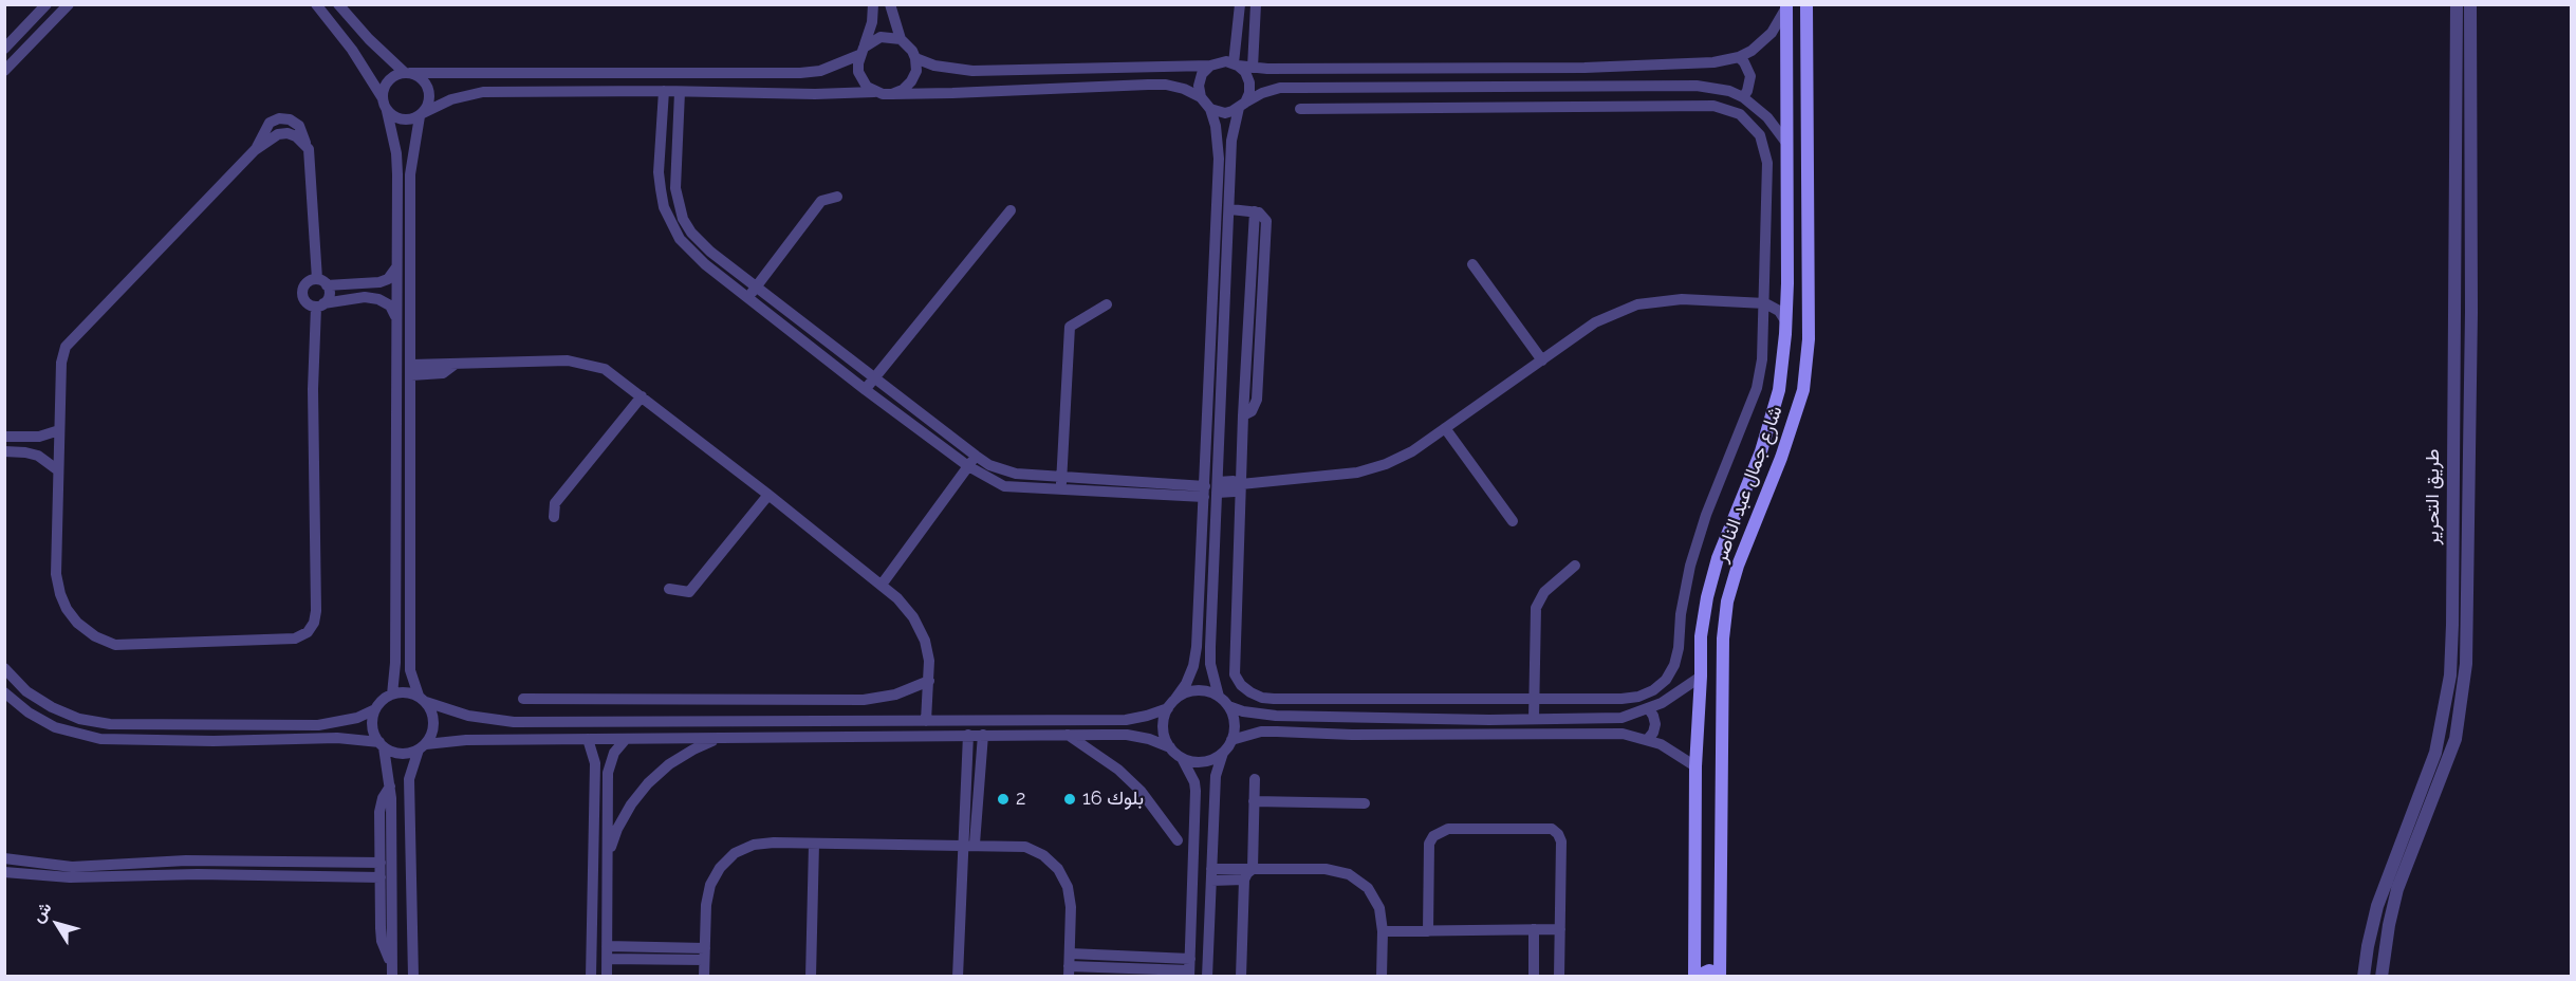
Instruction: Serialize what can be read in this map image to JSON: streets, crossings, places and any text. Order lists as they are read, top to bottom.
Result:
{
  "streets": {
    "main road": ["شارع جمال عبد الناصر"],
    "street": ["طريق التحرير"]
  },
  "places": ["2", "بلوك 16"],
  "north": "top left"
}
